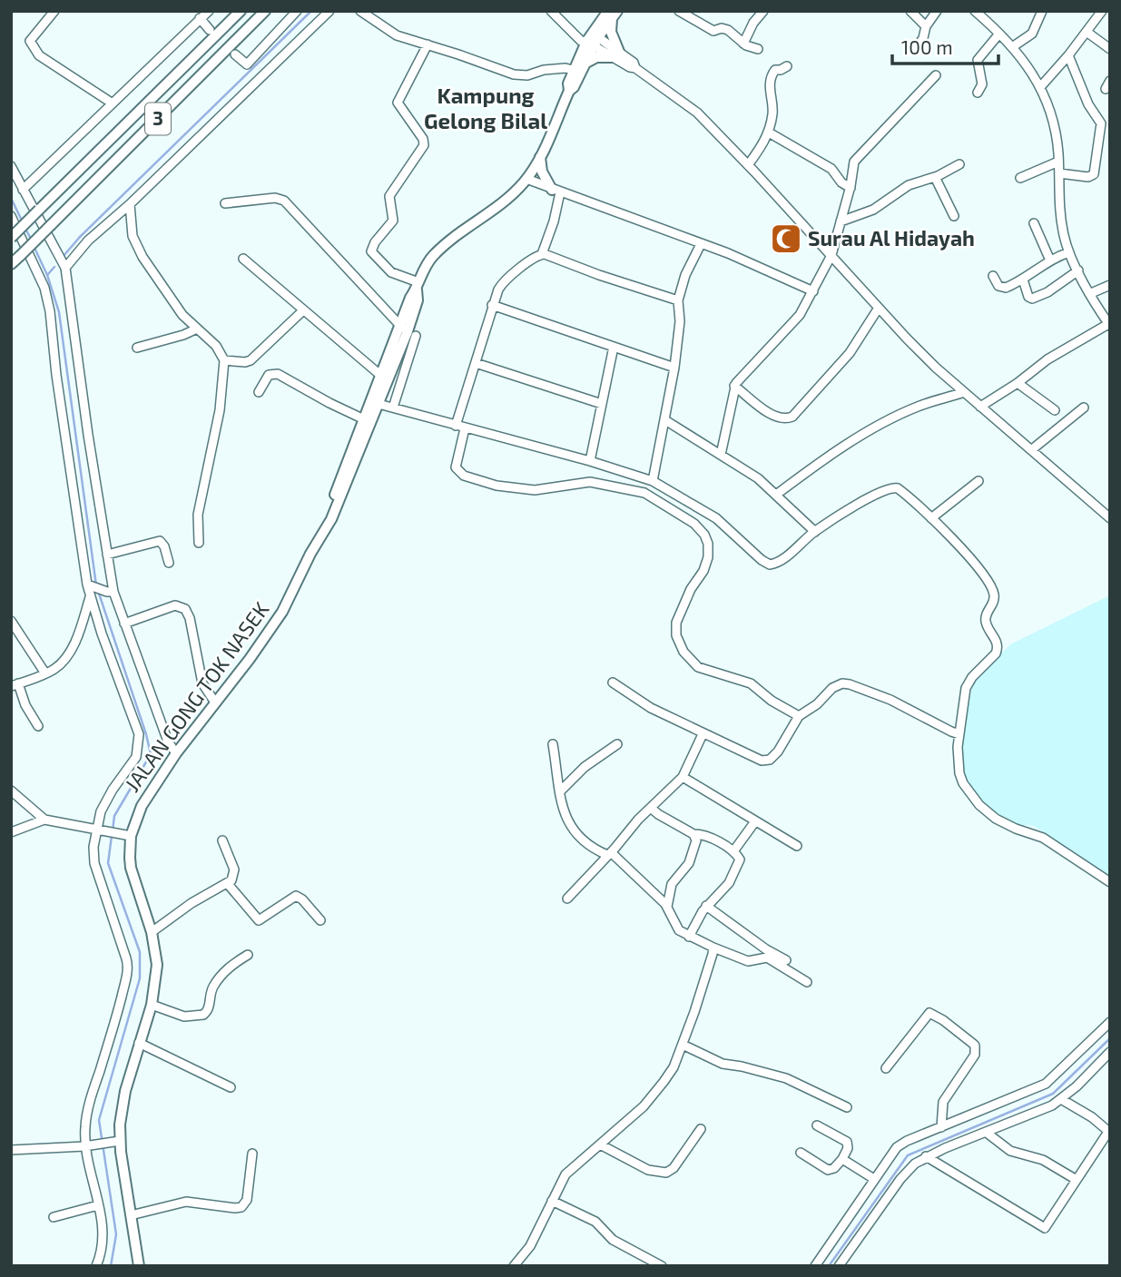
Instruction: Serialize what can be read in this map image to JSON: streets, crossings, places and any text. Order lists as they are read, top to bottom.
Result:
{
  "streets": {
    "main road": ["3", "JALAN GONG TOK NASEK"]
  },
  "districts": ["Kampung Gelong Bilal"],
  "places": {
    "mosque": ["Surau Al Hidayah"]
  },
  "scale_bar": "100 m"
}
